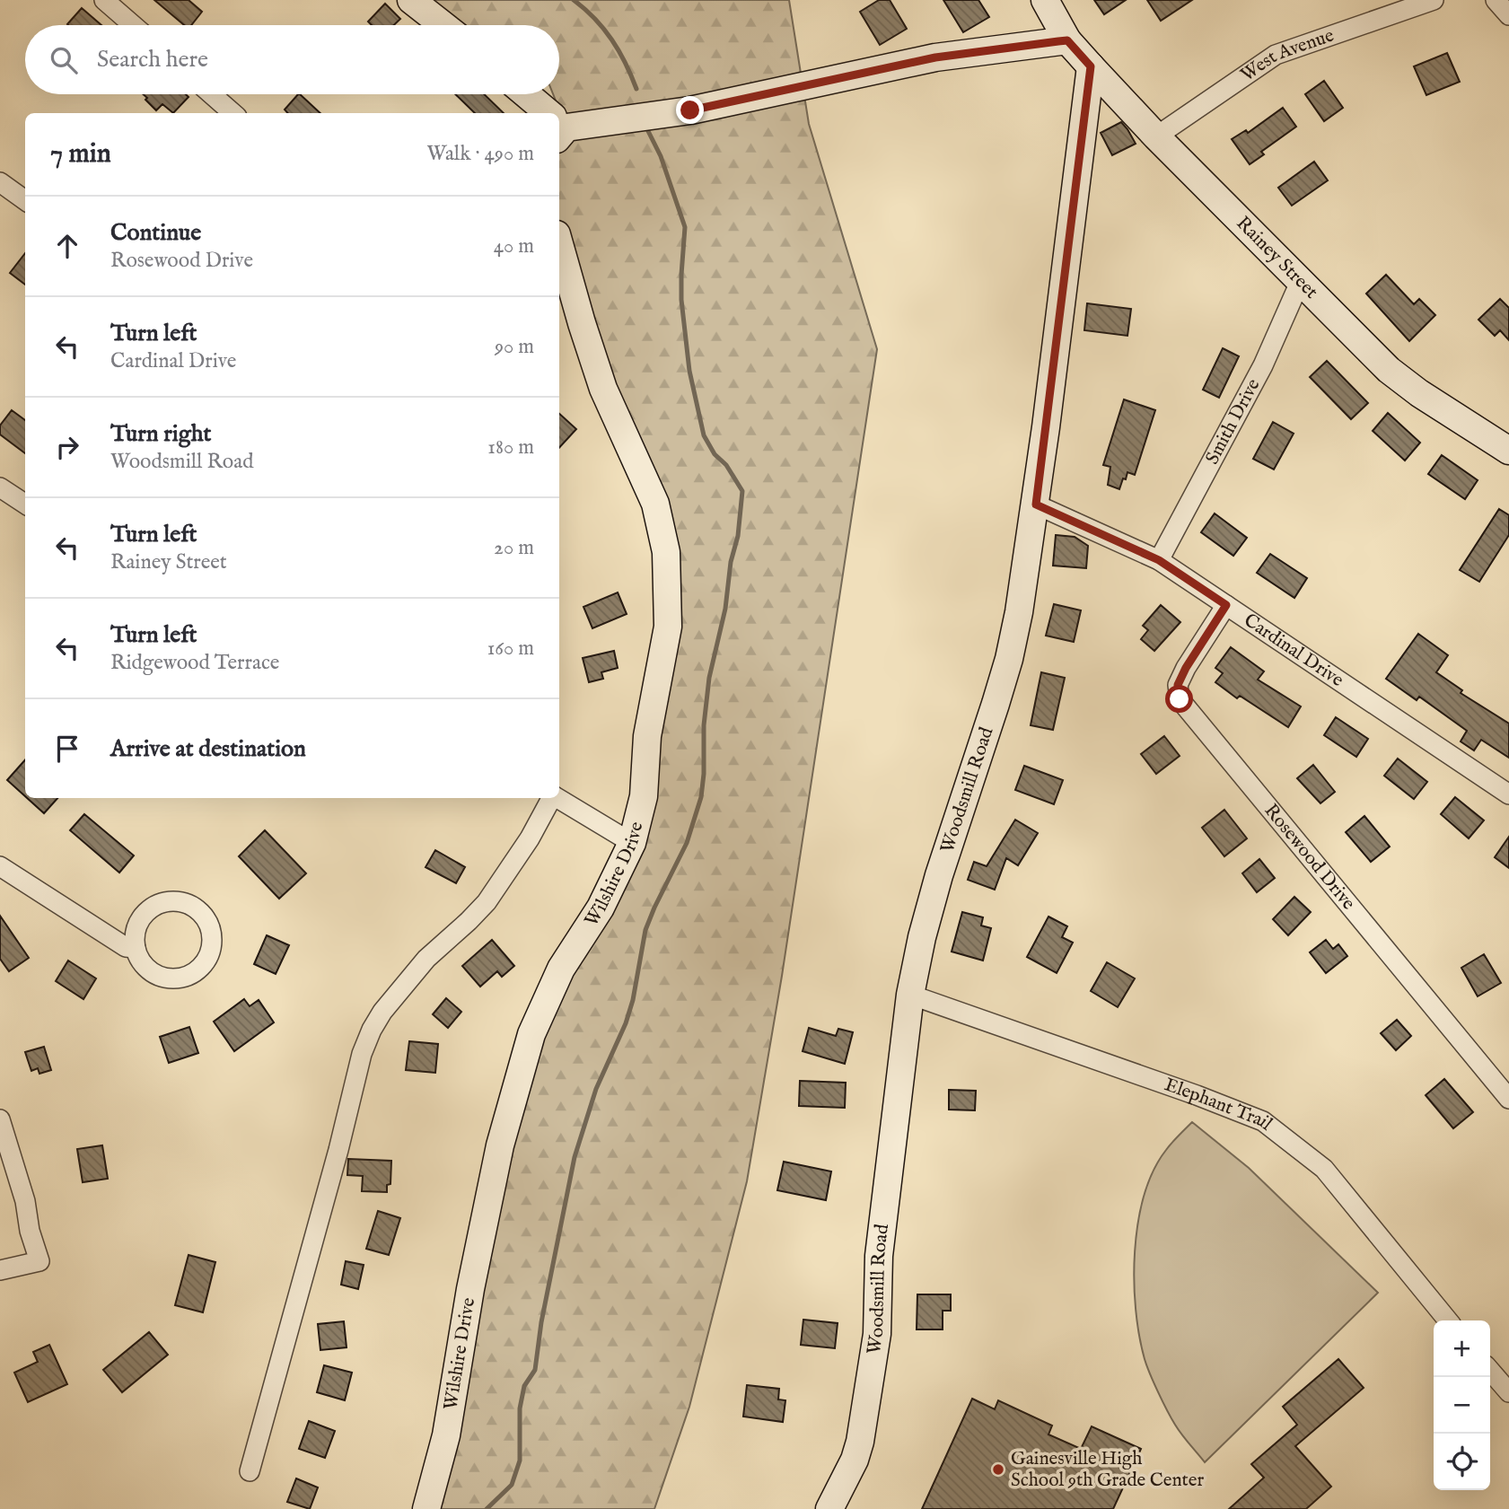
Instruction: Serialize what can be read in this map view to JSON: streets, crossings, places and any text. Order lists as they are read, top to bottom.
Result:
{
  "streets": {
    "street": [
      "West Avenue",
      "Rainey Street",
      "Smith Drive",
      "Cardinal Drive",
      "Woodsmill Road",
      "Rosewood Drive",
      "Wilshire Drive",
      "Elephant Trail"
    ]
  },
  "crossings": [
    ["West Avenue", "Rainey Street"],
    ["Rainey Street", "Smith Drive"],
    ["Rainey Street", "Woodsmill Road"],
    ["Smith Drive", "Cardinal Drive"],
    ["Cardinal Drive", "Woodsmill Road"],
    ["Cardinal Drive", "Rosewood Drive"],
    ["Woodsmill Road", "Elephant Trail"]
  ],
  "places": ["Gainesville High School 9th Grade Center"],
  "page": {
    "search": "Search here",
    "heading": ["7 min", "Walk · 490 m"],
    "list": [
      ["Continue", "Rosewood Drive", "40 m"],
      ["Turn left", "Cardinal Drive", "90 m"],
      ["Turn right", "Woodsmill Road", "180 m"],
      ["Turn left", "Rainey Street", "20 m"],
      ["Turn left", "Ridgewood Terrace", "160 m"],
      "Arrive at destination"
    ],
    "map_buttons": ["+", "−"]
  }
}
